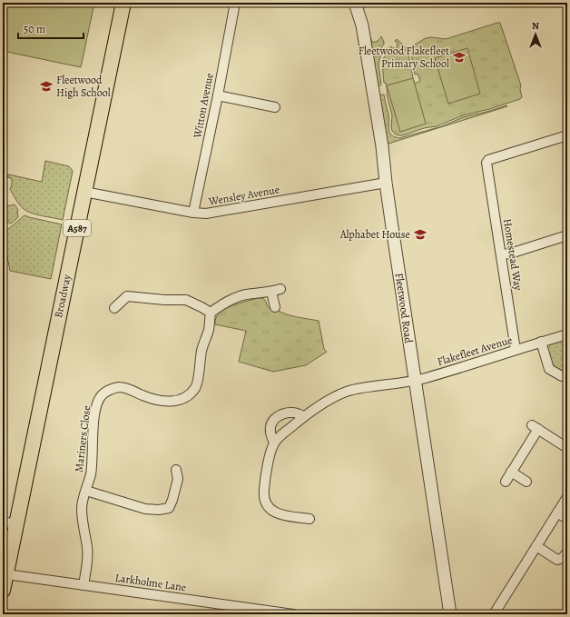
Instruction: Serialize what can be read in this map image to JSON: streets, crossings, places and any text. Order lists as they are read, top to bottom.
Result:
{
  "streets": {
    "main road": ["A587", "Broadway"],
    "street": [
      "Witton Avenue",
      "Wensley Avenue",
      "Homestead Way",
      "Fleetwood Road",
      "Flakefleet Avenue",
      "Mariners Close",
      "Larkholme Lane"
    ]
  },
  "crossings": [
    ["Witton Avenue", "Wensley Avenue"],
    ["Wensley Avenue", "Broadway"],
    ["Wensley Avenue", "Fleetwood Road"],
    ["Homestead Way", "Flakefleet Avenue"],
    ["Broadway", "Larkholme Lane"],
    ["Fleetwood Road", "Flakefleet Avenue"],
    ["Mariners Close", "Larkholme Lane"]
  ],
  "places": {
    "school or university": ["Fleetwood Flakefleet Primary School", "Fleetwood High School", "Alphabet House"]
  },
  "scale_bar": "50 m",
  "north": "top"
}
